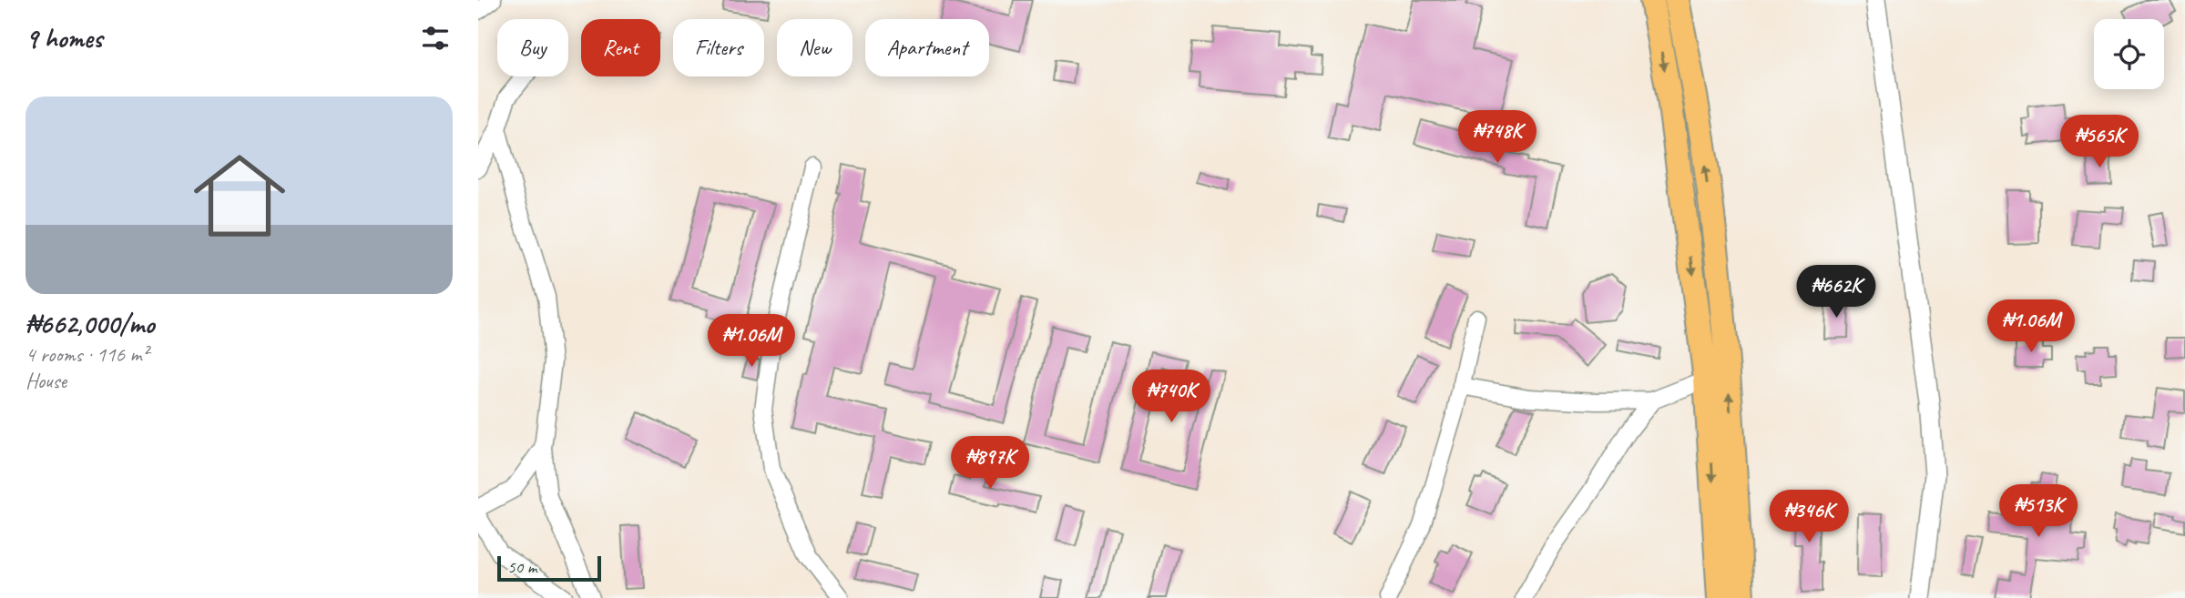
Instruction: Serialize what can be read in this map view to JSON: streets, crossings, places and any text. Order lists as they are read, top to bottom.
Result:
{
  "scale_bar": "50 m",
  "page": {
    "heading": "9 homes",
    "chip": [
      "Buy",
      "Rent",
      "Filters",
      "New",
      "Apartment"
    ],
    "list": [
      {
        "name": "₦662,000/mo",
        "note": "4 rooms · 116 m² · House"
      }
    ],
    "price": [
      "₦748K",
      "₦565K",
      "₦662K",
      "₦1.06M",
      "₦1.06M",
      "₦740K",
      "₦897K",
      "₦513K",
      "₦346K"
    ],
    "scale": "50 m"
  }
}
